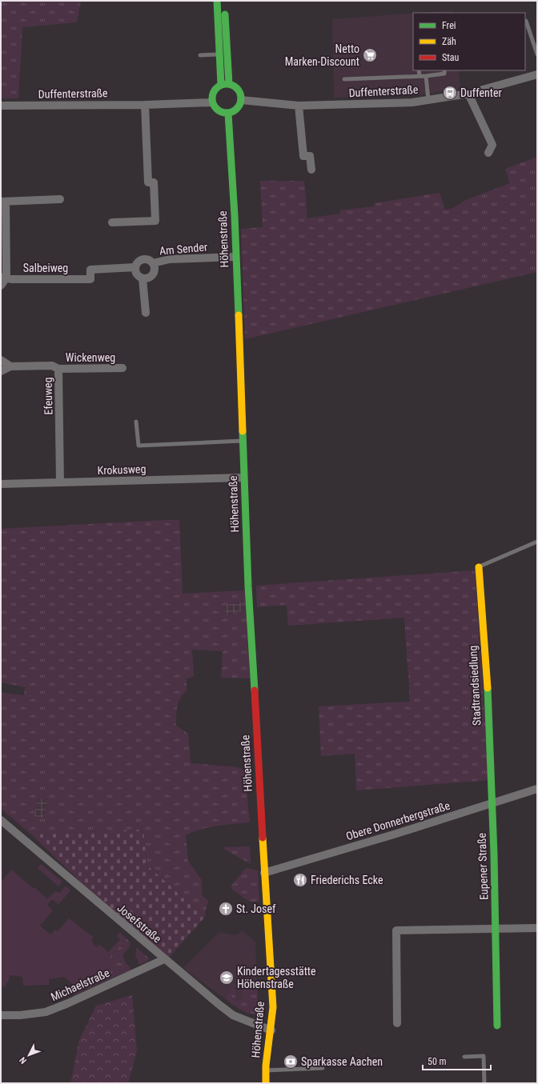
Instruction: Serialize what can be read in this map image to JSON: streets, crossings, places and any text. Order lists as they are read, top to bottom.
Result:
{
  "streets": {
    "street": [
      "Duffenterstraße",
      "Höhenstraße",
      "Am Sender",
      "Salbeiweg",
      "Wickenweg",
      "Efeuweg",
      "Krokusweg",
      "Stadtrandsiedlung",
      "Obere Donnerbergstraße",
      "Eupener Straße",
      "Josefstraße",
      "Michaelstraße"
    ]
  },
  "crossings": [
    ["Duffenterstraße", "Höhenstraße"],
    ["Höhenstraße", "Am Sender"],
    ["Höhenstraße", "Krokusweg"],
    ["Höhenstraße", "Obere Donnerbergstraße"],
    ["Höhenstraße", "Josefstraße"],
    ["Am Sender", "Salbeiweg"],
    ["Wickenweg", "Efeuweg"],
    ["Efeuweg", "Krokusweg"],
    ["Stadtrandsiedlung", "Obere Donnerbergstraße"],
    ["Stadtrandsiedlung", "Eupener Straße"],
    ["Obere Donnerbergstraße", "Eupener Straße"],
    ["Josefstraße", "Michaelstraße"]
  ],
  "places": {
    "supermarket": ["Netto Marken-Discount"],
    "bus stop": ["Duffenter"],
    "restaurant": ["Friederichs Ecke"],
    "church": ["St. Josef"],
    "school or university": ["Kindertagesstätte Höhenstraße"],
    "bank": ["Sparkasse Aachen"]
  },
  "legend": ["Frei", "Zäh", "Stau"],
  "scale_bar": "50 m",
  "north": "bottom left"
}
